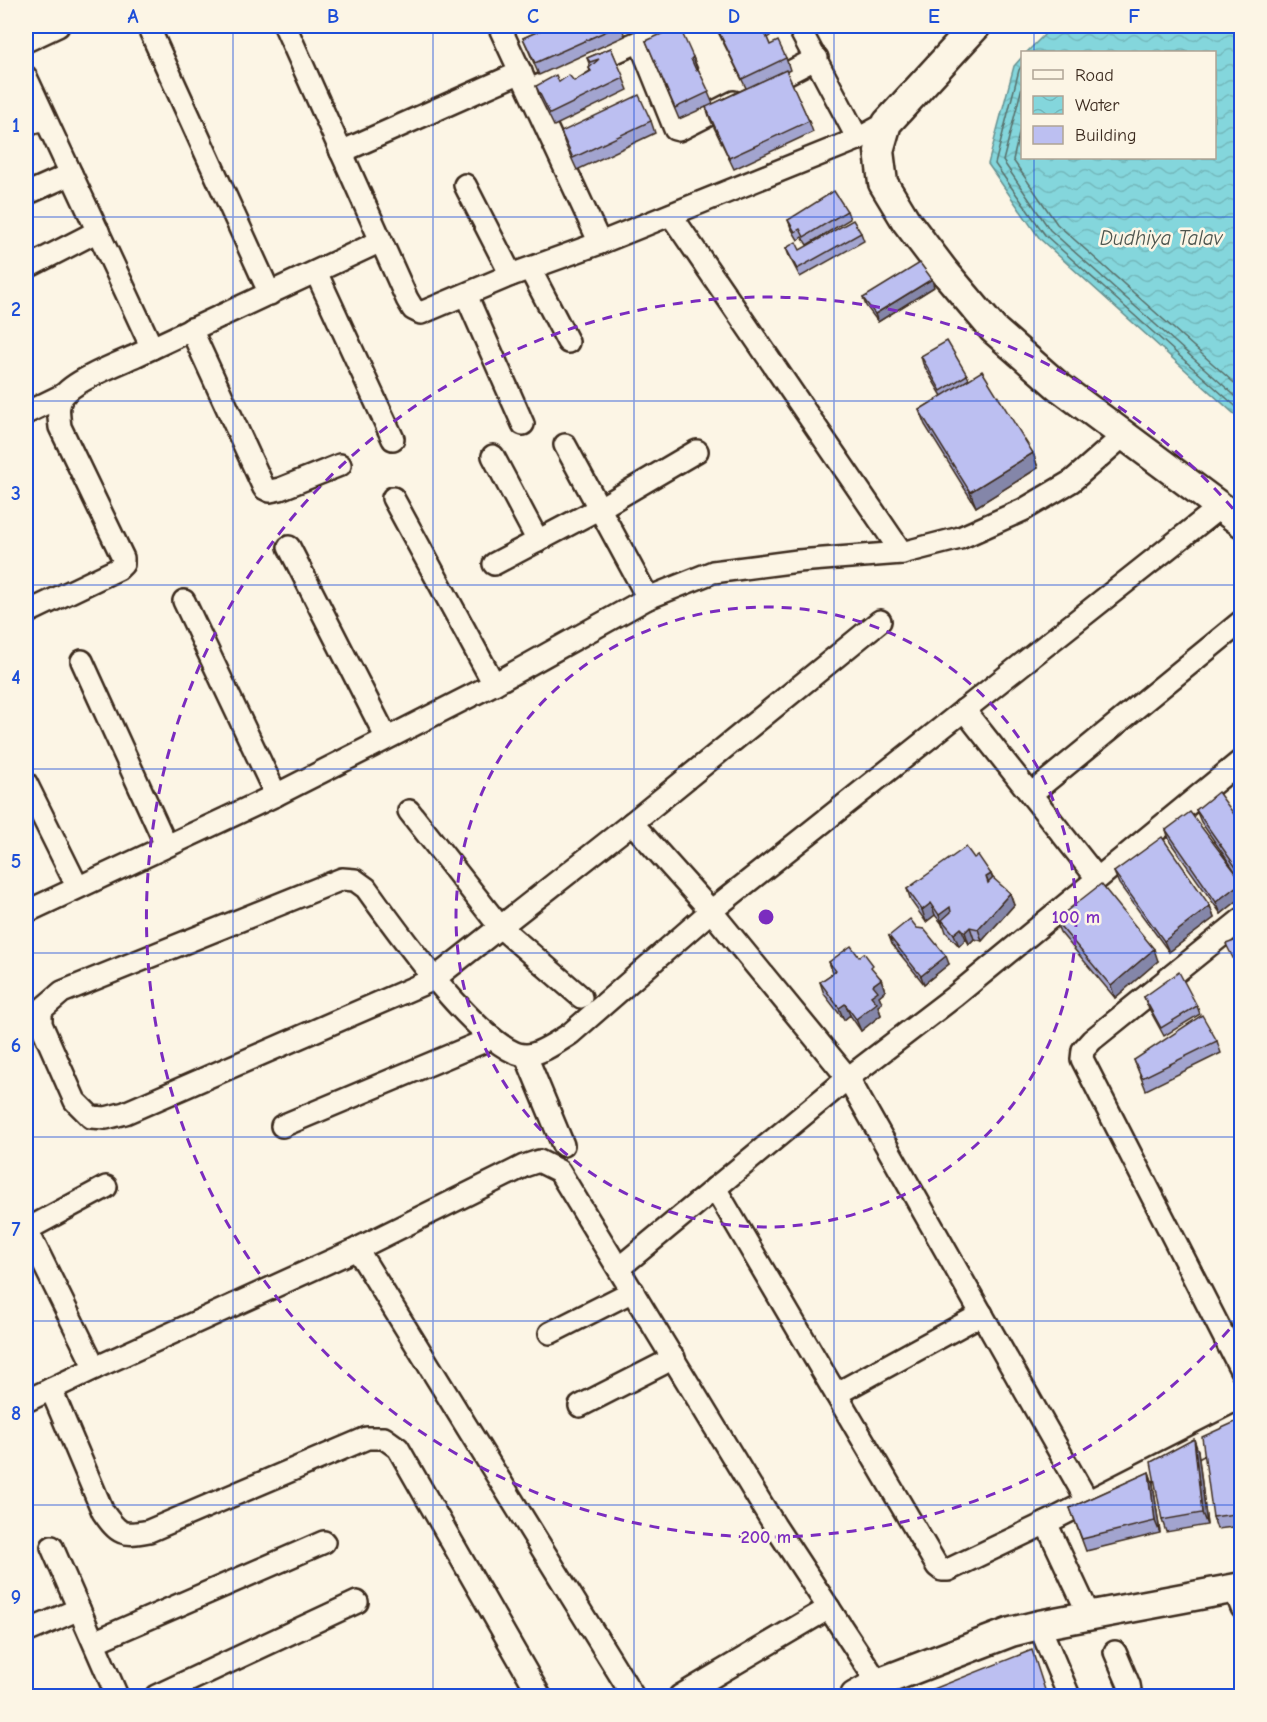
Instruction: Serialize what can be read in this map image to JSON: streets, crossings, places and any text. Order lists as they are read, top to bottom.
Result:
{
  "water": ["Dudhiya Talav"],
  "legend": ["Road", "Water", "Building"],
  "grid": {
    "columns": [
      "A",
      "B",
      "C",
      "D",
      "E",
      "F"
    ],
    "rows": [
      "1",
      "2",
      "3",
      "4",
      "5",
      "6",
      "7",
      "8",
      "9"
    ]
  },
  "rings": ["100 m", "200 m"]
}
